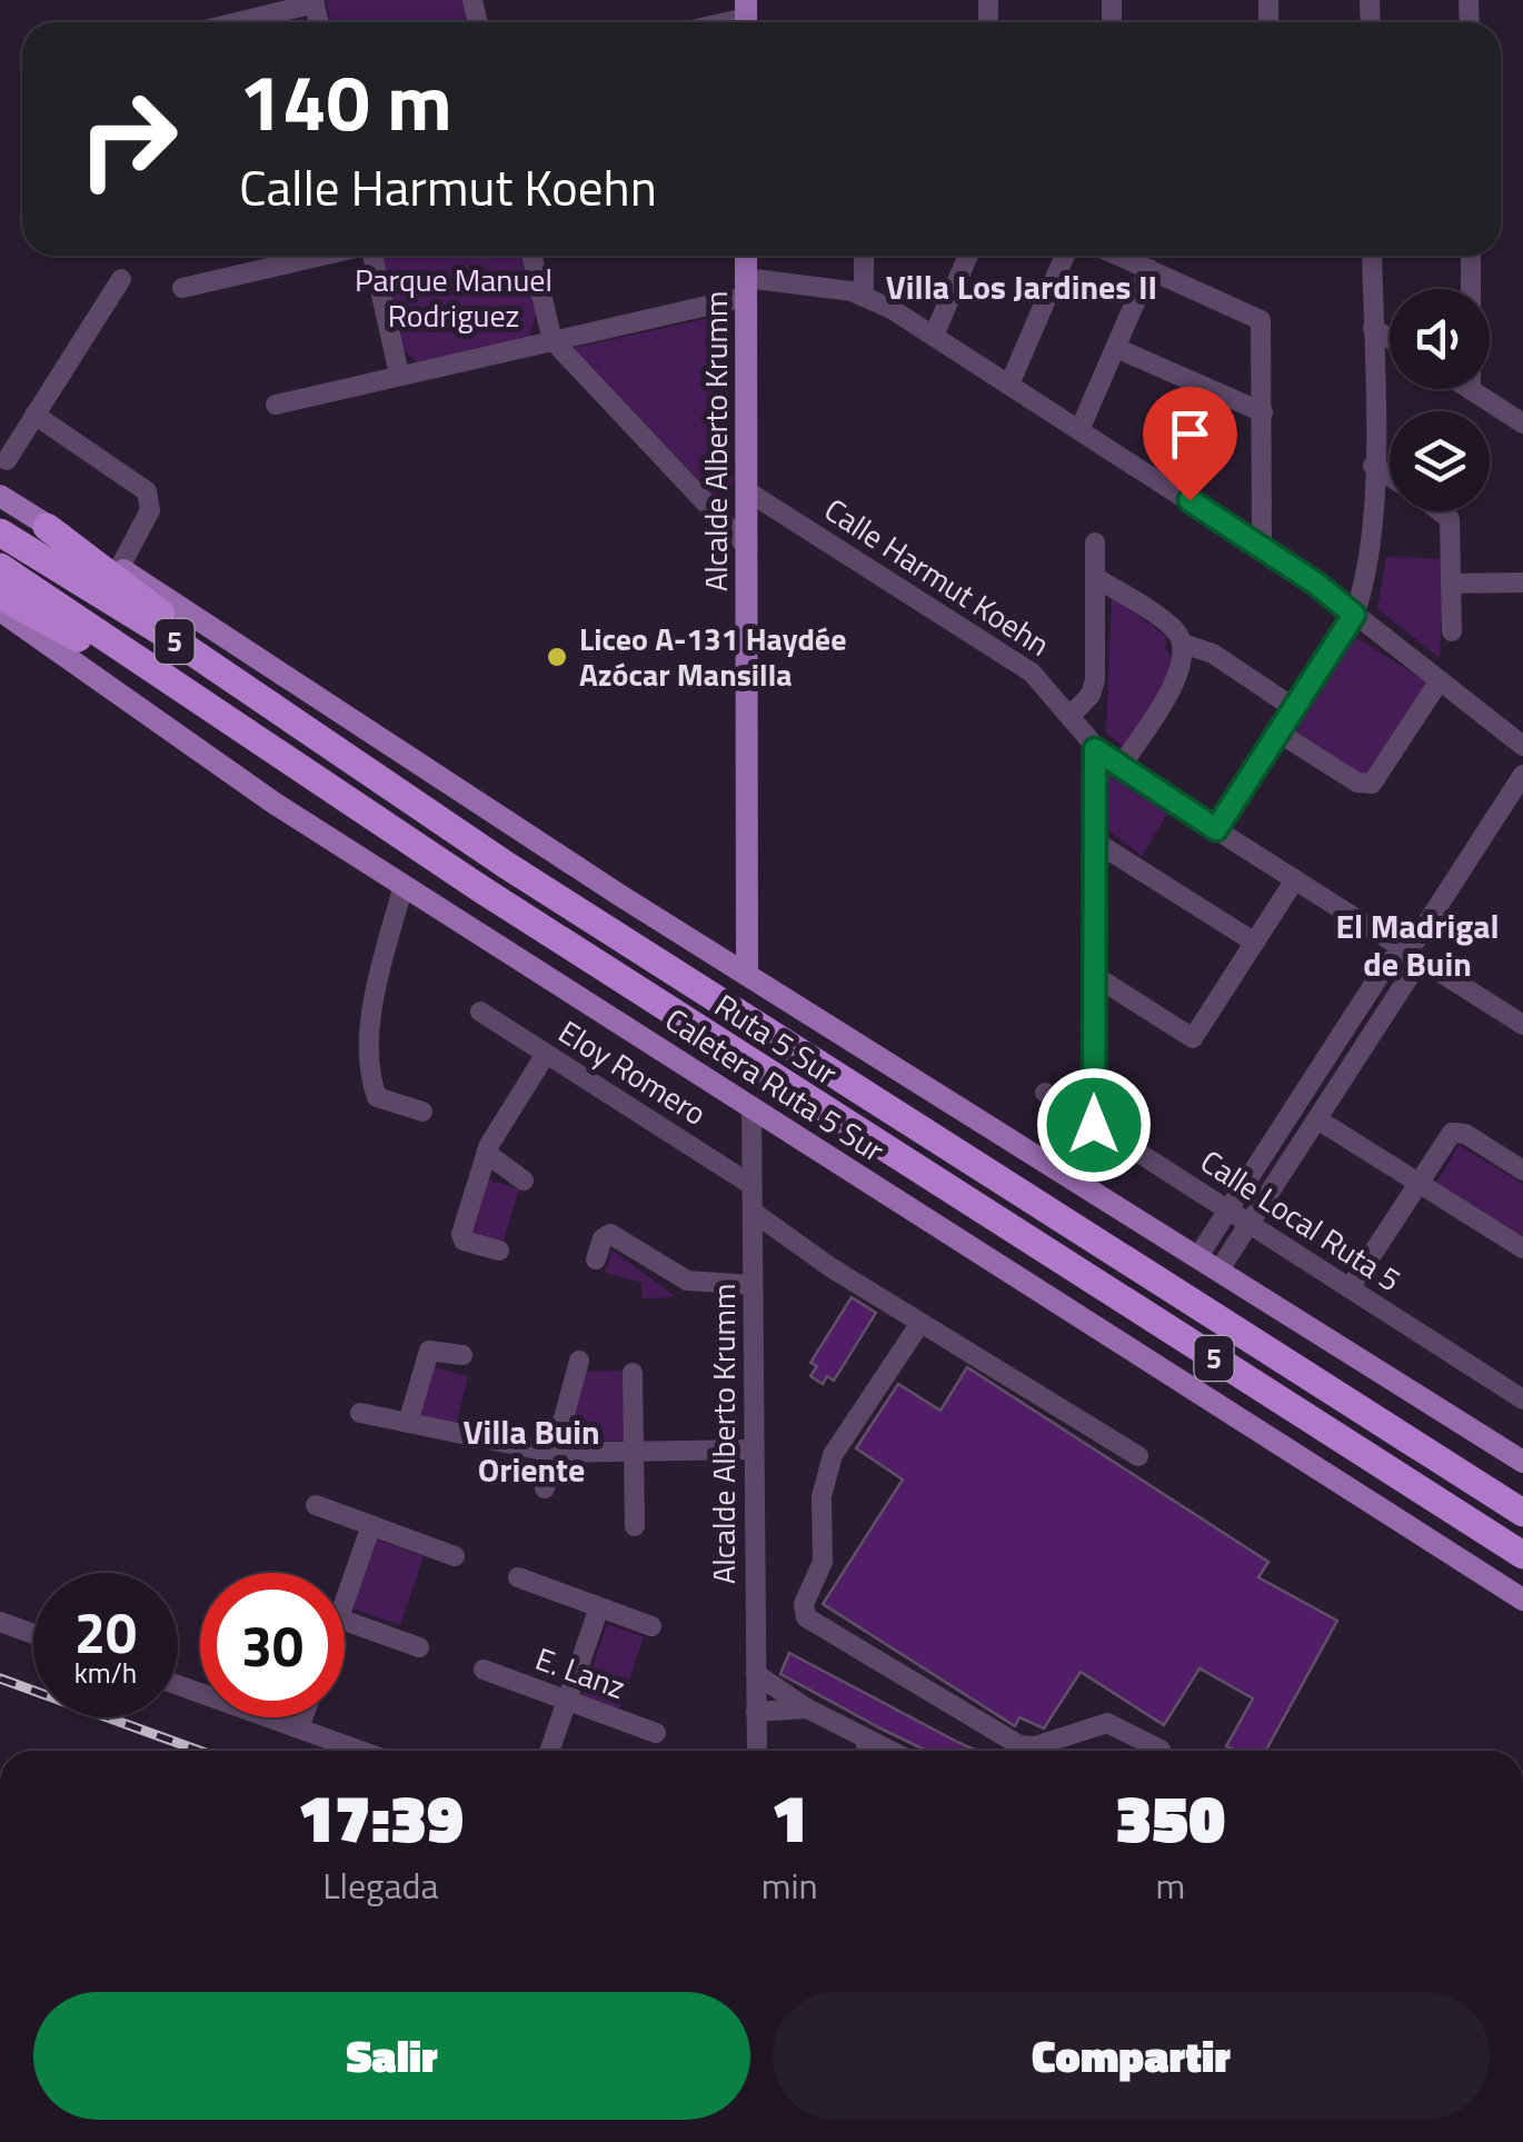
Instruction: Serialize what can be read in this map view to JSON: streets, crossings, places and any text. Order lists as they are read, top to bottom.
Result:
{
  "streets": {
    "highway": ["5", "Ruta 5 Sur"],
    "main road": ["Alcalde Alberto Krumm", "Caletera Ruta 5 Sur"],
    "street": [
      "Calle Harmut Koehn",
      "Eloy Romero",
      "Calle Local Ruta 5",
      "E. Lanz"
    ]
  },
  "crossings": [
    ["Alcalde Alberto Krumm", "Calle Harmut Koehn"],
    ["Alcalde Alberto Krumm", "Eloy Romero"],
    ["Alcalde Alberto Krumm", "Caletera Ruta 5 Sur"]
  ],
  "districts": ["Villa Los Jardines II", "El Madrigal de Buin", "Villa Buin Oriente"],
  "parks": ["Parque Manuel Rodriguez"],
  "places": ["Liceo A-131 Haydée Azócar Mansilla"],
  "page": {
    "turn": ["140 m", "Calle Harmut Koehn"],
    "speed": "20 km/h",
    "limit": "30",
    "eta": [
      "17:39",
      "Llegada",
      "1",
      "min",
      "350",
      "m"
    ],
    "buttons": ["Salir", "Compartir"]
  }
}
